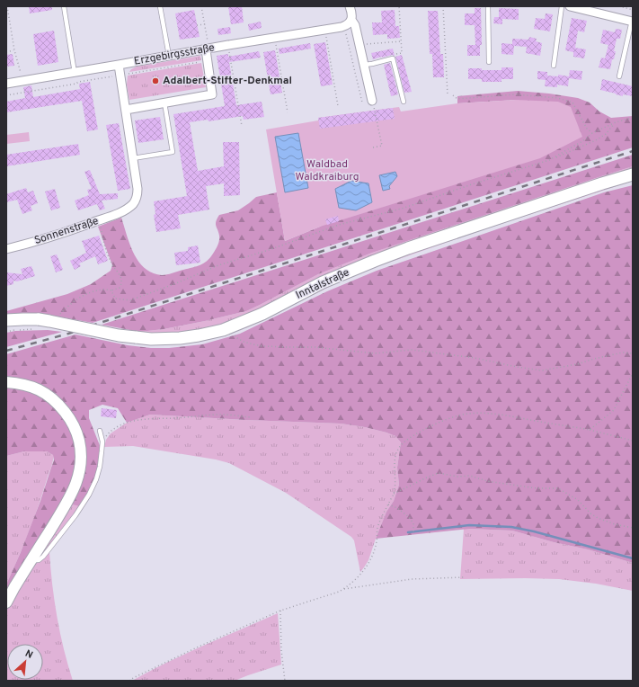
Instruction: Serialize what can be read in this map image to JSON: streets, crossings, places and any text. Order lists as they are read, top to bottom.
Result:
{
  "streets": {
    "main road": ["Inntalstraße"],
    "street": ["Erzgebirgsstraße", "Sonnenstraße"]
  },
  "parks": ["Waldbad Waldkraiburg"],
  "places": ["Adalbert-Stifter-Denkmal"],
  "north": "top right"
}
